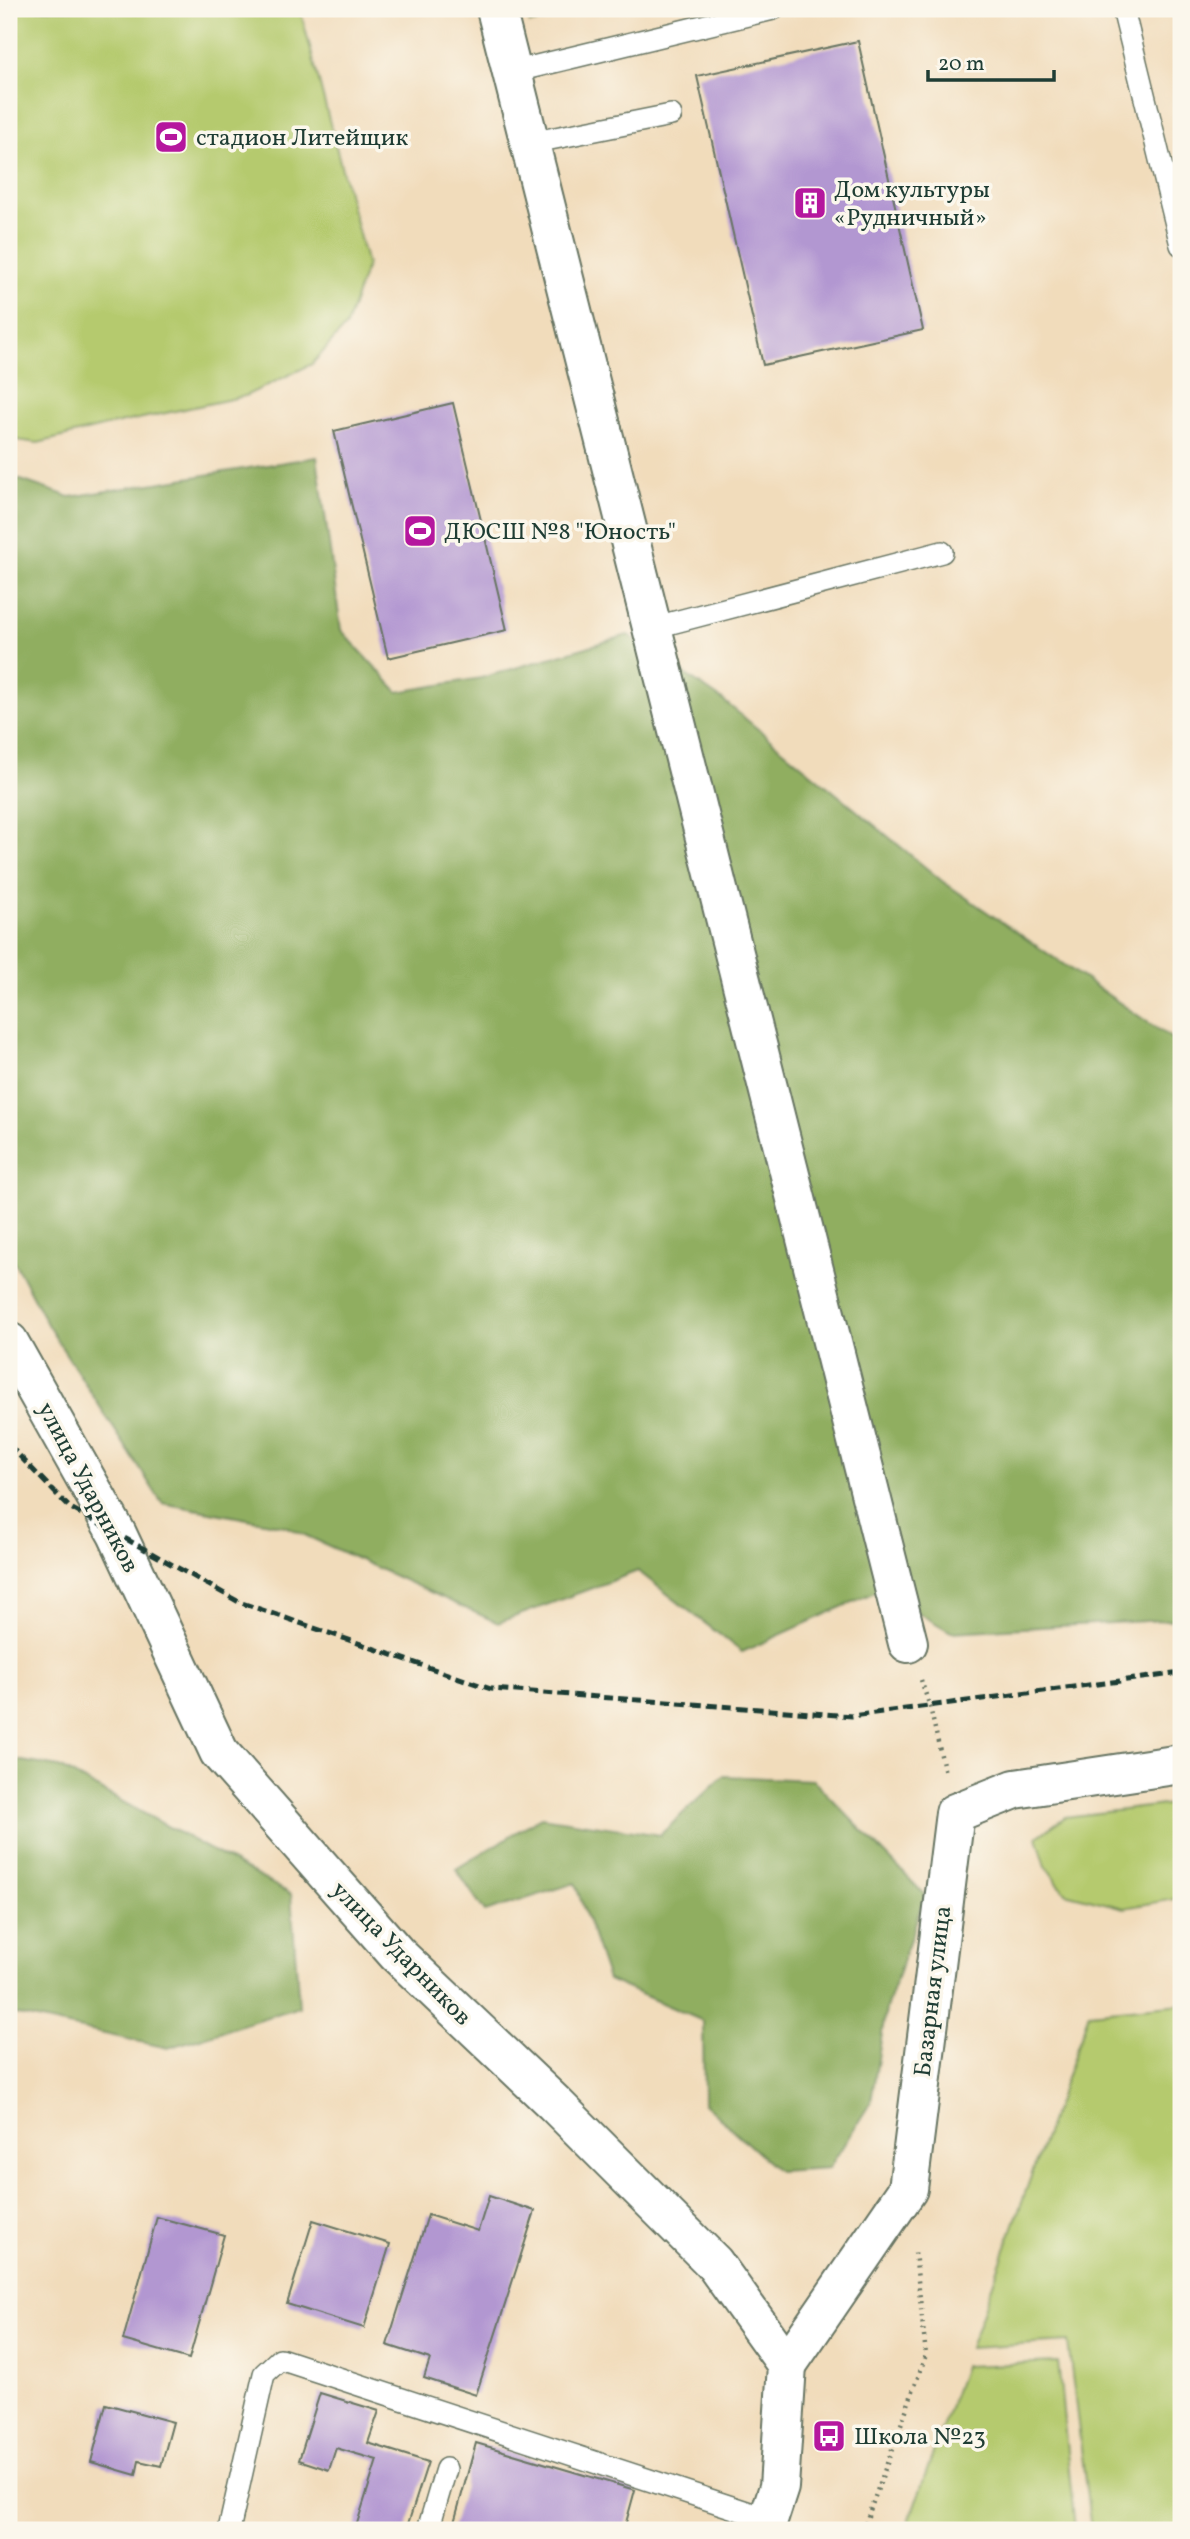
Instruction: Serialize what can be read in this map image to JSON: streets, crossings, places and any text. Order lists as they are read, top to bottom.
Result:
{
  "streets": {
    "street": ["улица Ударников", "Базарная улица"]
  },
  "crossings": [
    ["улица Ударников", "Базарная улица"]
  ],
  "places": {
    "sports": ["стадион Литейщик", "ДЮСШ №8 \"Юность\""],
    "building": ["Дом культуры «Рудничный»"],
    "bus stop": ["Школа №23"]
  },
  "scale_bar": "20 m"
}
